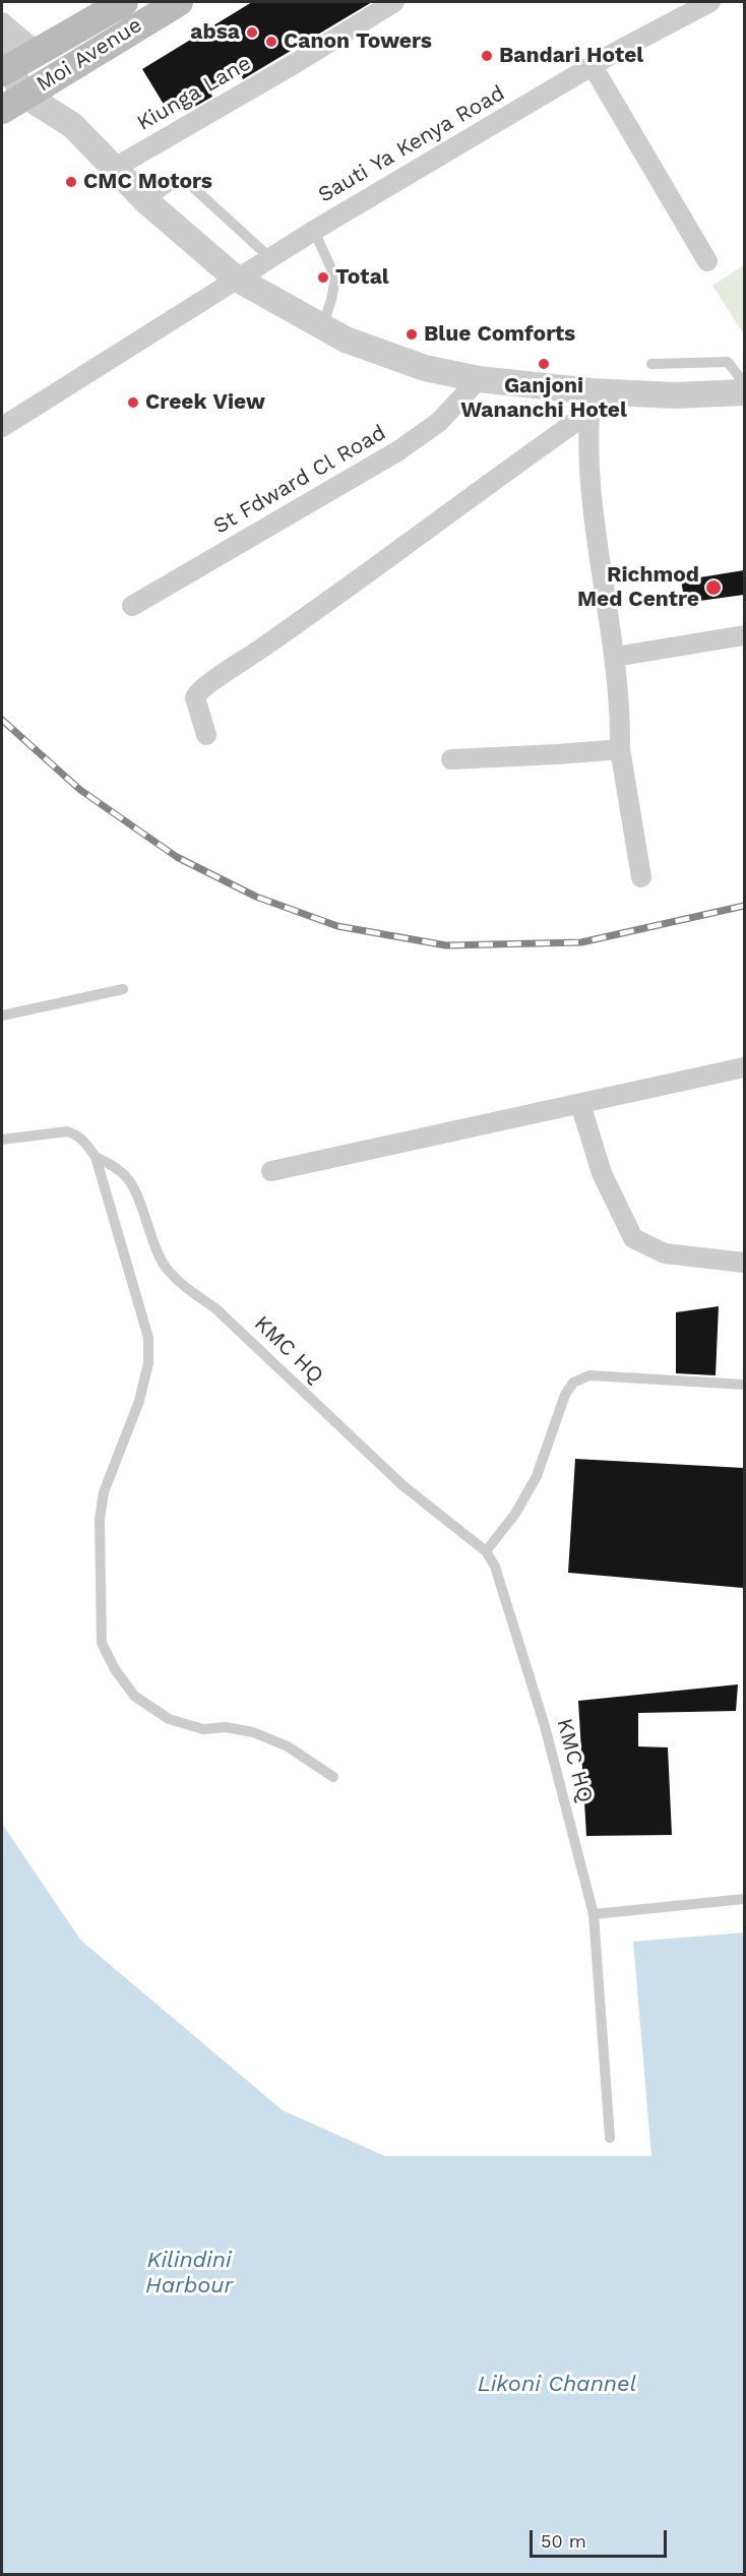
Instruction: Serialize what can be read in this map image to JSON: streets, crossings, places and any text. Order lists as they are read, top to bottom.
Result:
{
  "streets": {
    "main road": ["Moi Avenue"],
    "street": ["Kiunga Lane", "Sauti Ya Kenya Road", "St Fdward Cl Road"],
    "lane": ["KMC HQ"]
  },
  "water": ["Kilindini Harbour", "Likoni Channel"],
  "places": [
    "absa",
    "Canon Towers",
    "Bandari Hotel",
    "CMC Motors",
    "Total",
    "Blue Comforts",
    "Ganjoni Wananchi Hotel",
    "Creek View",
    "Richmod Med Centre"
  ],
  "scale_bar": "50 m"
}
